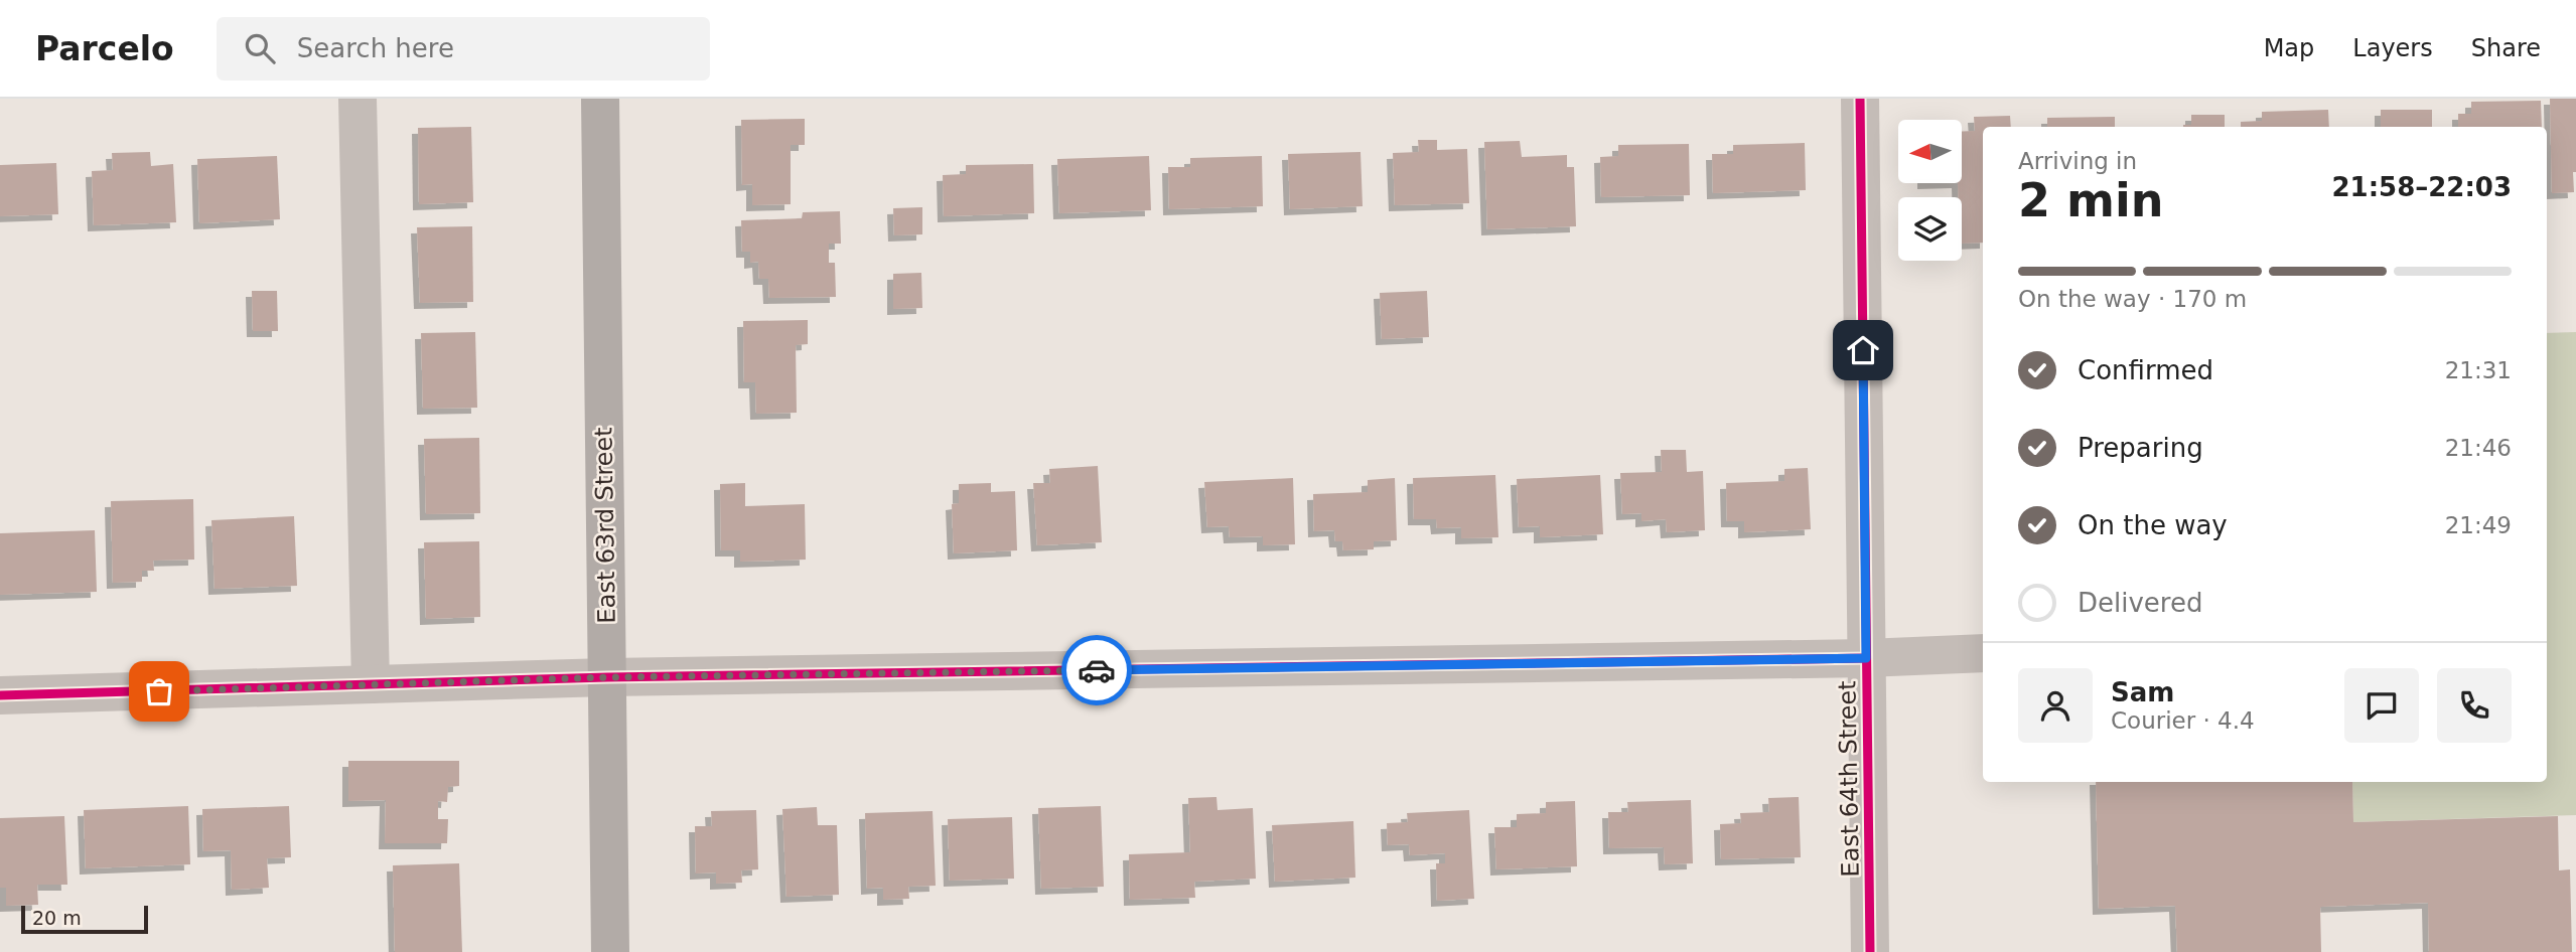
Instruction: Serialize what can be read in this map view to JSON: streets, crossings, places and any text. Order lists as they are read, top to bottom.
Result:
{
  "streets": {
    "main road": ["East 63rd Street"],
    "street": ["East 64th Street"]
  },
  "scale_bar": "20 m",
  "north": "left",
  "page": {
    "header": "Parcelo",
    "search": "Search here",
    "nav": ["Map", "Layers", "Share"],
    "heading": ["2 min", "Arriving in", "21:58–22:03"],
    "panel": ["Sam", "Courier · 4.4"],
    "bar": "On the way · 170 m",
    "list": [
      ["Confirmed", "21:31"],
      ["Preparing", "21:46"],
      ["On the way", "21:49"],
      "Delivered"
    ],
    "scale": "20 m"
  }
}
